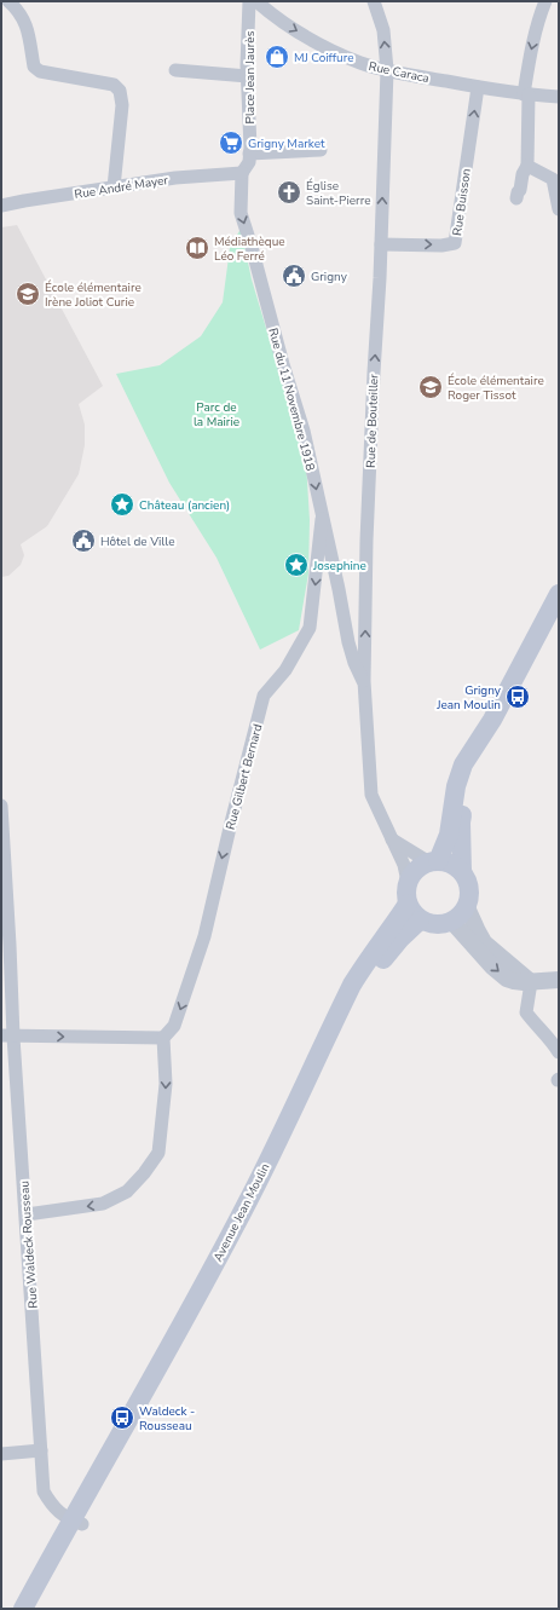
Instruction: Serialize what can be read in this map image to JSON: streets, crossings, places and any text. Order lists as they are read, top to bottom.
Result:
{
  "streets": {
    "main road": ["Avenue Jean Moulin"],
    "street": [
      "Rue Caraca",
      "Place Jean Jaurès",
      "Rue André Mayer",
      "Rue Buisson",
      "Rue du 11 Novembre 1918",
      "Rue de Bouteiller",
      "Rue Gilbert Bernard",
      "Rue Waldeck Rousseau"
    ]
  },
  "crossings": [
    ["Rue Caraca", "Rue Buisson"],
    ["Rue Caraca", "Rue de Bouteiller"],
    ["Place Jean Jaurès", "Rue André Mayer"],
    ["Place Jean Jaurès", "Rue du 11 Novembre 1918"],
    ["Rue André Mayer", "Rue du 11 Novembre 1918"],
    ["Rue Buisson", "Rue de Bouteiller"],
    ["Rue du 11 Novembre 1918", "Rue de Bouteiller"],
    ["Rue du 11 Novembre 1918", "Rue Gilbert Bernard"],
    ["Rue de Bouteiller", "Avenue Jean Moulin"],
    ["Avenue Jean Moulin", "Rue Waldeck Rousseau"]
  ],
  "one_way": [
    "Rue Buisson",
    "Rue du 11 Novembre 1918",
    "Rue de Bouteiller",
    "Rue Gilbert Bernard"
  ],
  "parks": ["Parc de la Mairie"],
  "places": {
    "shop": ["MJ Coiffure"],
    "supermarket": ["Grigny Market"],
    "church": ["Église Saint-Pierre"],
    "library": ["Médiathèque Léo Ferré"],
    "public building": ["Grigny", "Hôtel de Ville"],
    "school or university": ["École élémentaire Irène Joliot Curie", "École élémentaire Roger Tissot"],
    "place": ["Château (ancien)", "Josephine"],
    "bus stop": ["Grigny Jean Moulin", "Waldeck - Rousseau"]
  }
}
